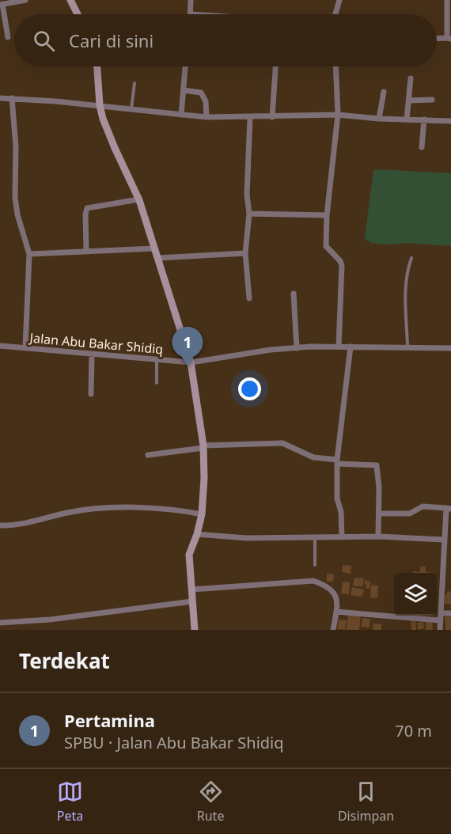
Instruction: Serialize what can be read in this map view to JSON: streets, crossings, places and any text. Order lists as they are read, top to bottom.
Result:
{
  "streets": {
    "street": ["Jalan Abu Bakar Shidiq"]
  },
  "page": {
    "search": "Cari di sini",
    "pins": "1",
    "heading": "Terdekat",
    "list": [
      {
        "mark": "1",
        "name": "Pertamina",
        "note": "SPBU · Jalan Abu Bakar Shidiq",
        "value": "70 m"
      }
    ],
    "nav": ["Peta", "Rute", "Disimpan"]
  }
}
